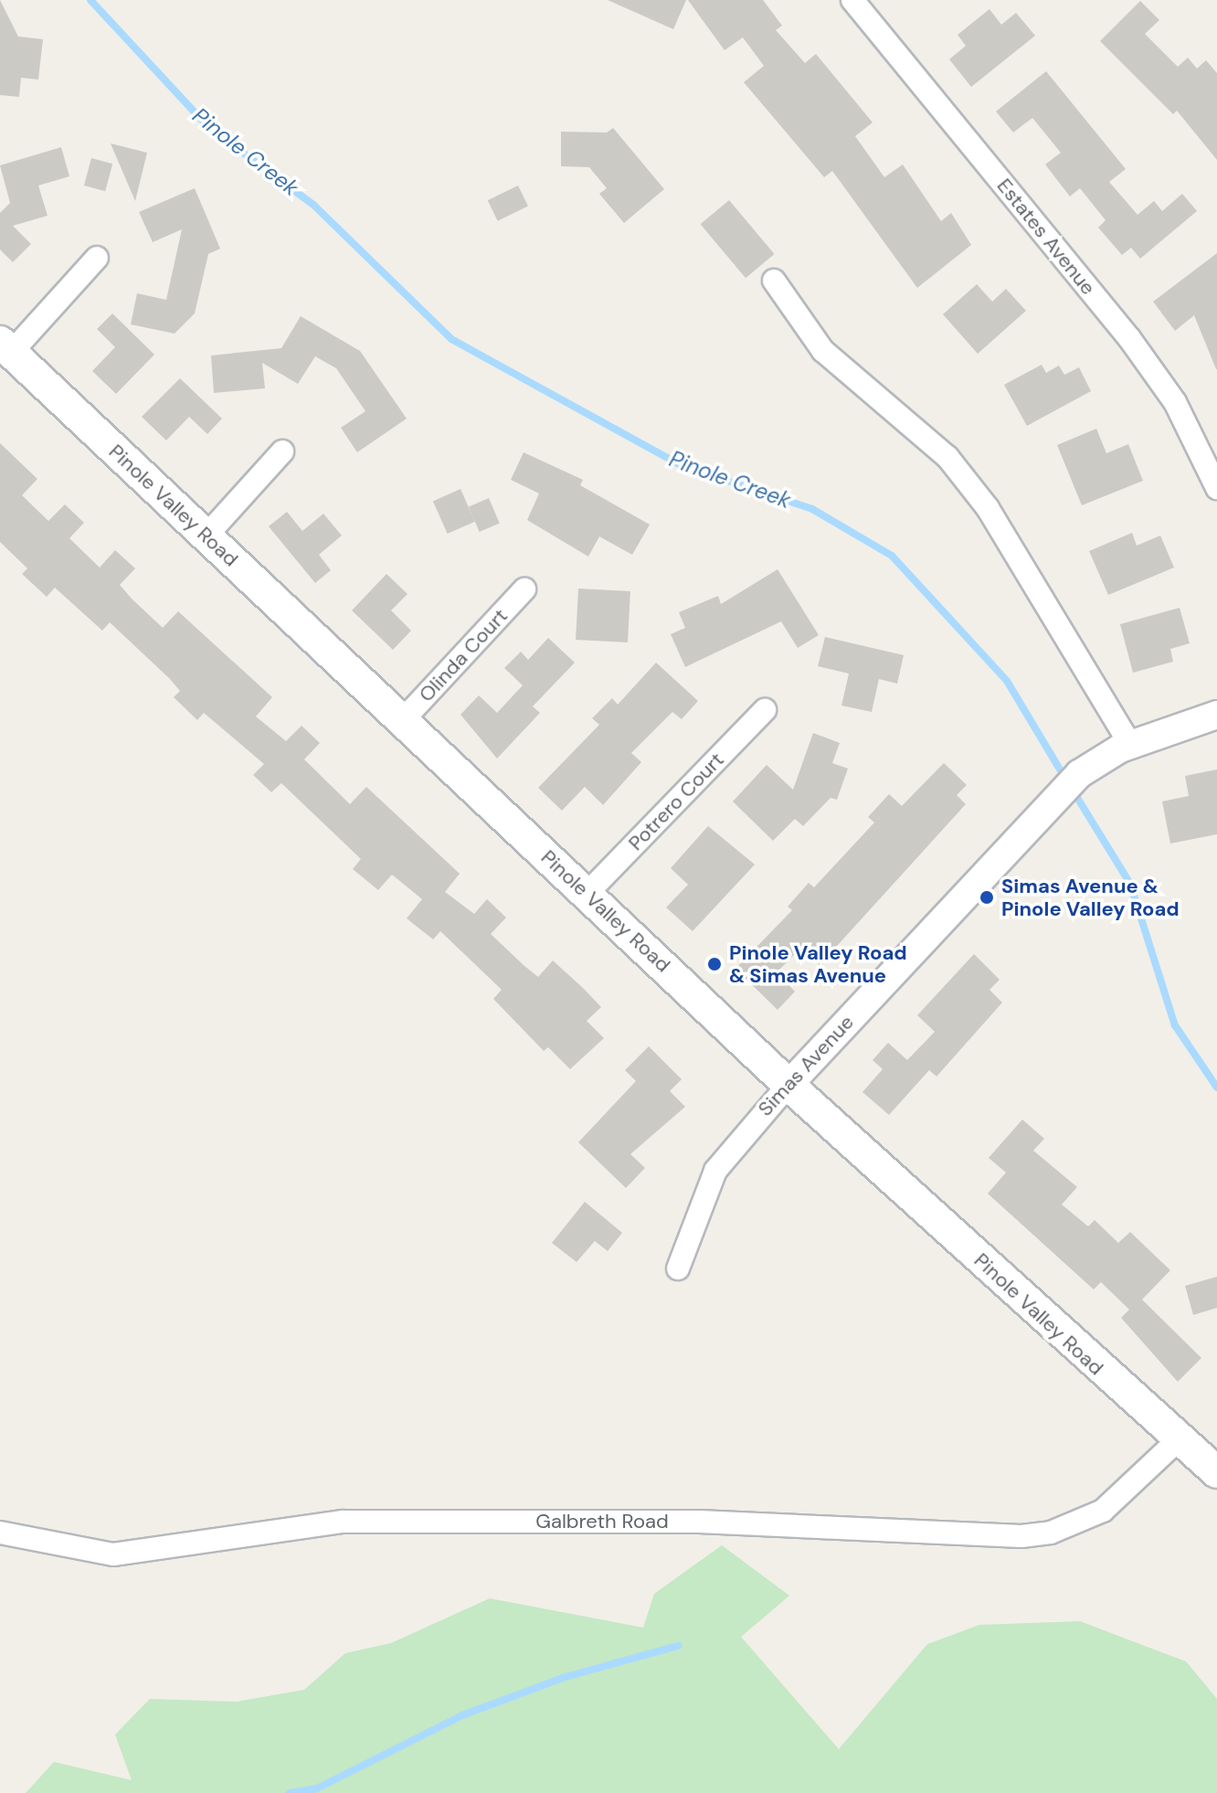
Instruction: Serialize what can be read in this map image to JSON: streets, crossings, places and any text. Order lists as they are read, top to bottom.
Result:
{
  "streets": {
    "main road": ["Pinole Valley Road"],
    "street": [
      "Estates Avenue",
      "Olinda Court",
      "Potrero Court",
      "Simas Avenue",
      "Galbreth Road"
    ]
  },
  "crossings": [
    ["Pinole Valley Road", "Olinda Court"],
    ["Pinole Valley Road", "Potrero Court"],
    ["Pinole Valley Road", "Simas Avenue"],
    ["Pinole Valley Road", "Galbreth Road"]
  ],
  "water": ["Pinole Creek"],
  "places": ["Simas Avenue & Pinole Valley Road", "Pinole Valley Road & Simas Avenue"]
}
